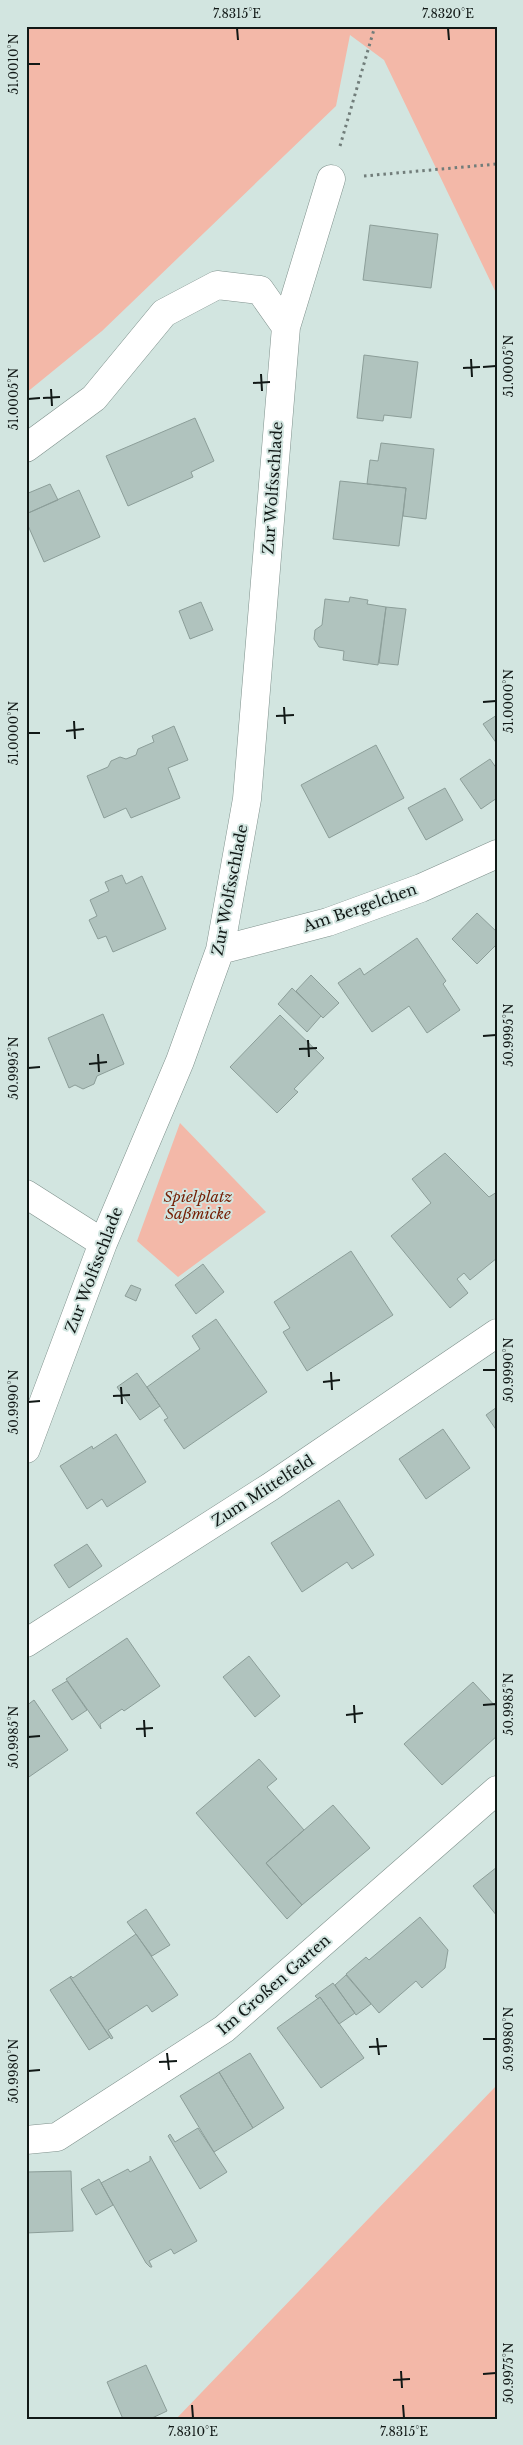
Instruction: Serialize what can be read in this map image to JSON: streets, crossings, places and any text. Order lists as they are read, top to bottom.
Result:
{
  "streets": {
    "street": [
      "Zur Wolfsschlade",
      "Am Bergelchen",
      "Zum Mittelfeld",
      "Im Großen Garten"
    ]
  },
  "crossings": [
    ["Zur Wolfsschlade", "Am Bergelchen"]
  ],
  "parks": ["Spielplatz Saßmicke"],
  "coordinates": [
    "7.8315°E",
    "7.8320°E",
    "51.0010°N",
    "51.0005°N",
    "51.0000°N",
    "50.9995°N",
    "50.9990°N",
    "50.9985°N",
    "50.9980°N",
    "50.9975°N",
    "7.8310°E"
  ]
}
